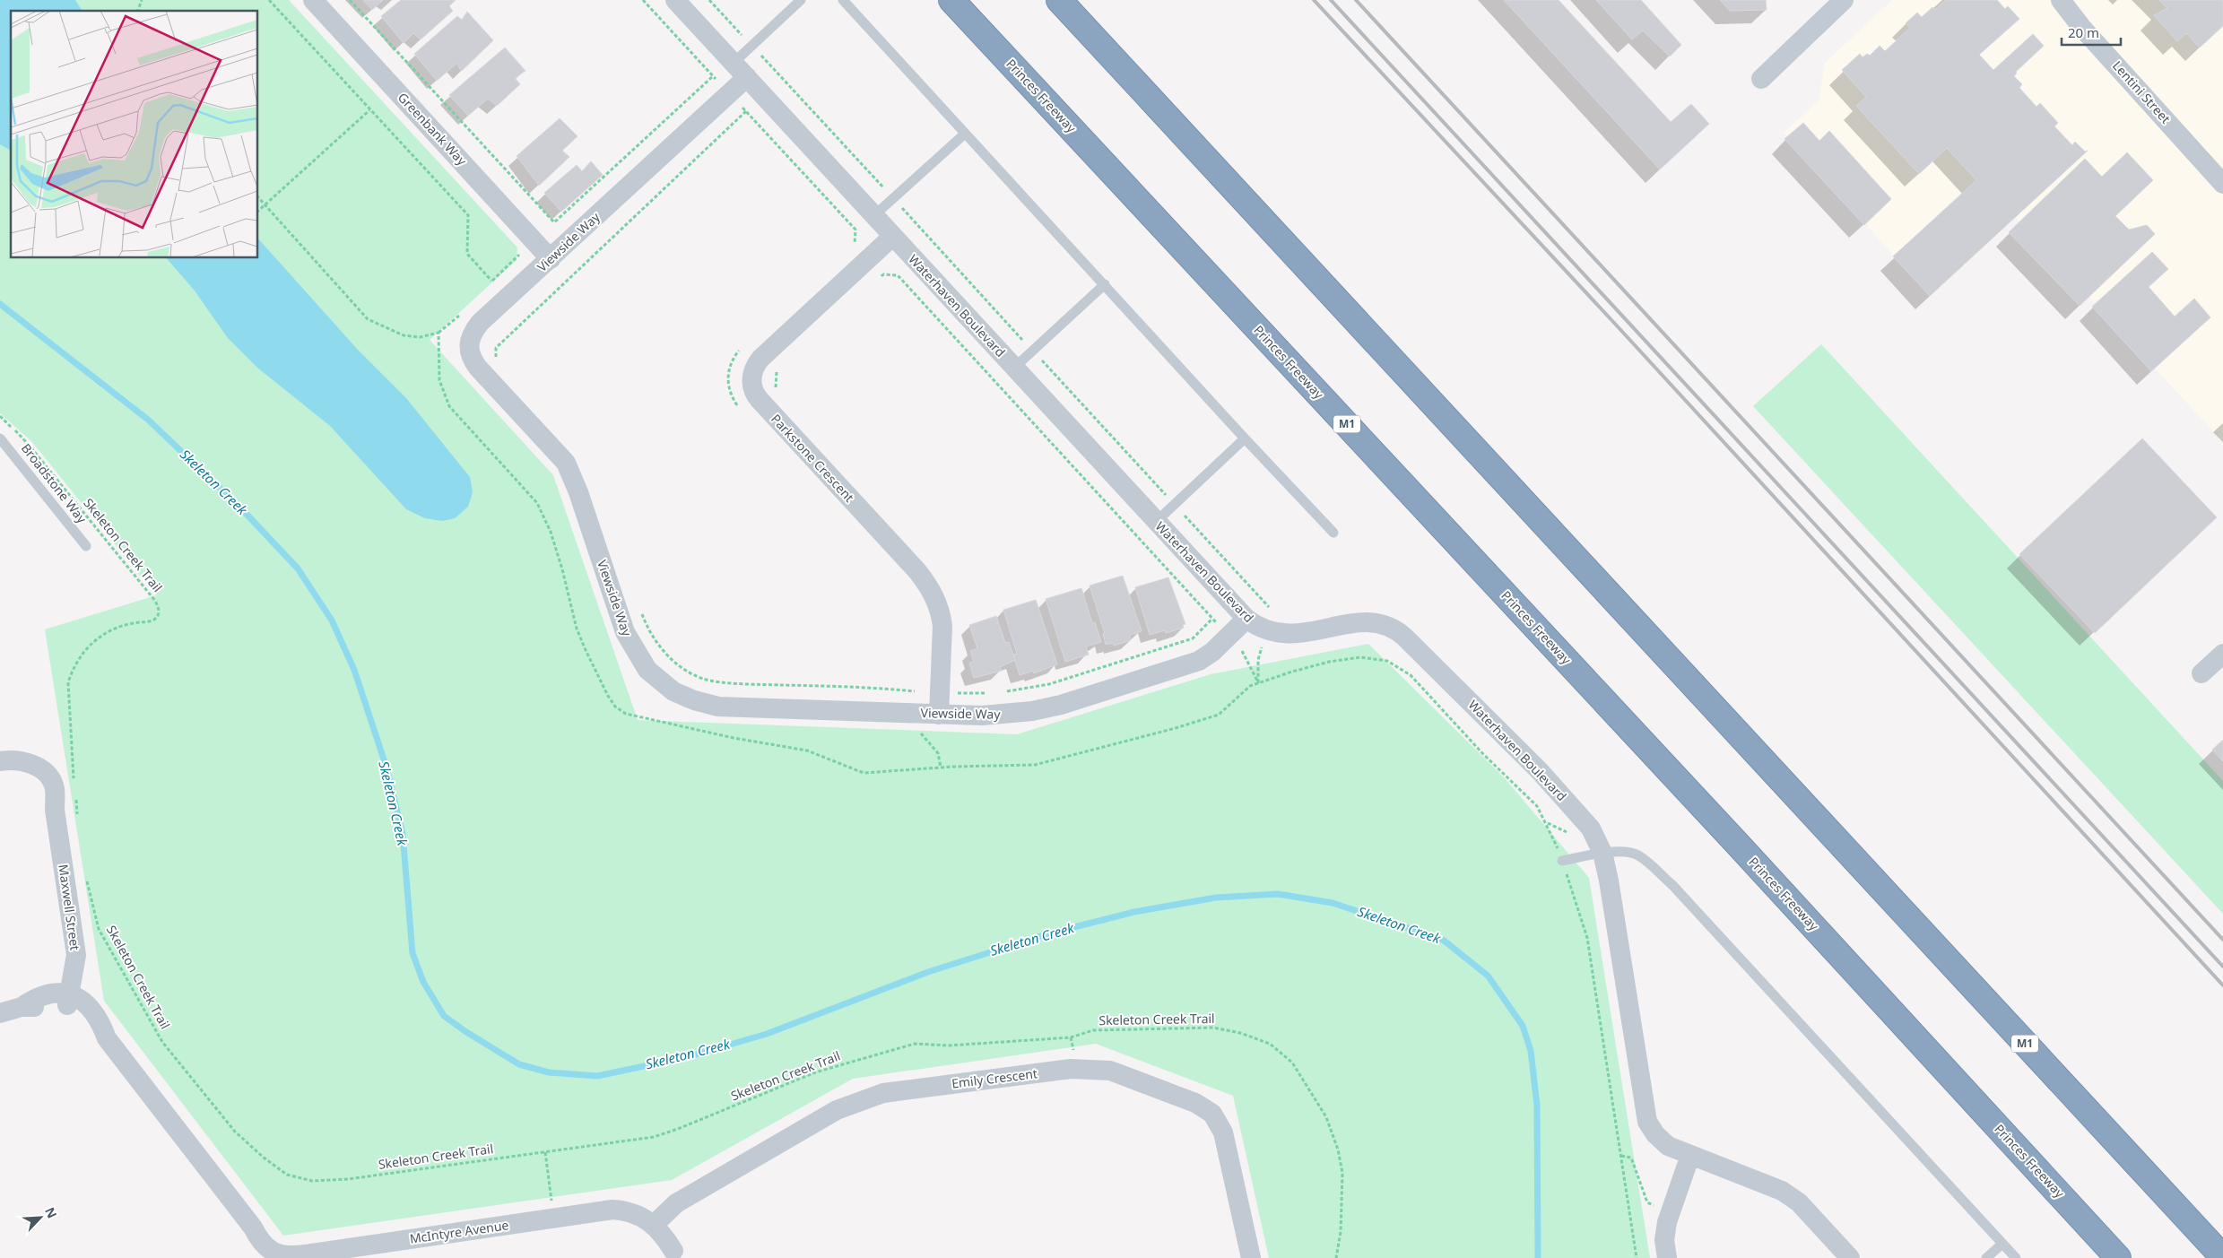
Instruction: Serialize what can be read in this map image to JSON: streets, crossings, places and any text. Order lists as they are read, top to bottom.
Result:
{
  "streets": {
    "highway": ["Princes Freeway", "M1"],
    "street": [
      "Lentini Street",
      "Greenbank Way",
      "Viewside Way",
      "Waterhaven Boulevard",
      "Parkstone Crescent",
      "Maxwell Street",
      "Emily Crescent",
      "McIntyre Avenue"
    ],
    "lane": ["Broadstone Way"],
    "path": ["Skeleton Creek Trail"]
  },
  "crossings": [
    ["Greenbank Way", "Viewside Way"],
    ["Viewside Way", "Waterhaven Boulevard"],
    ["Viewside Way", "Parkstone Crescent"],
    ["Waterhaven Boulevard", "Parkstone Crescent"],
    ["Maxwell Street", "McIntyre Avenue"],
    ["Emily Crescent", "McIntyre Avenue"]
  ],
  "water": ["Skeleton Creek"],
  "scale_bar": "20 m",
  "north": "top right"
}
